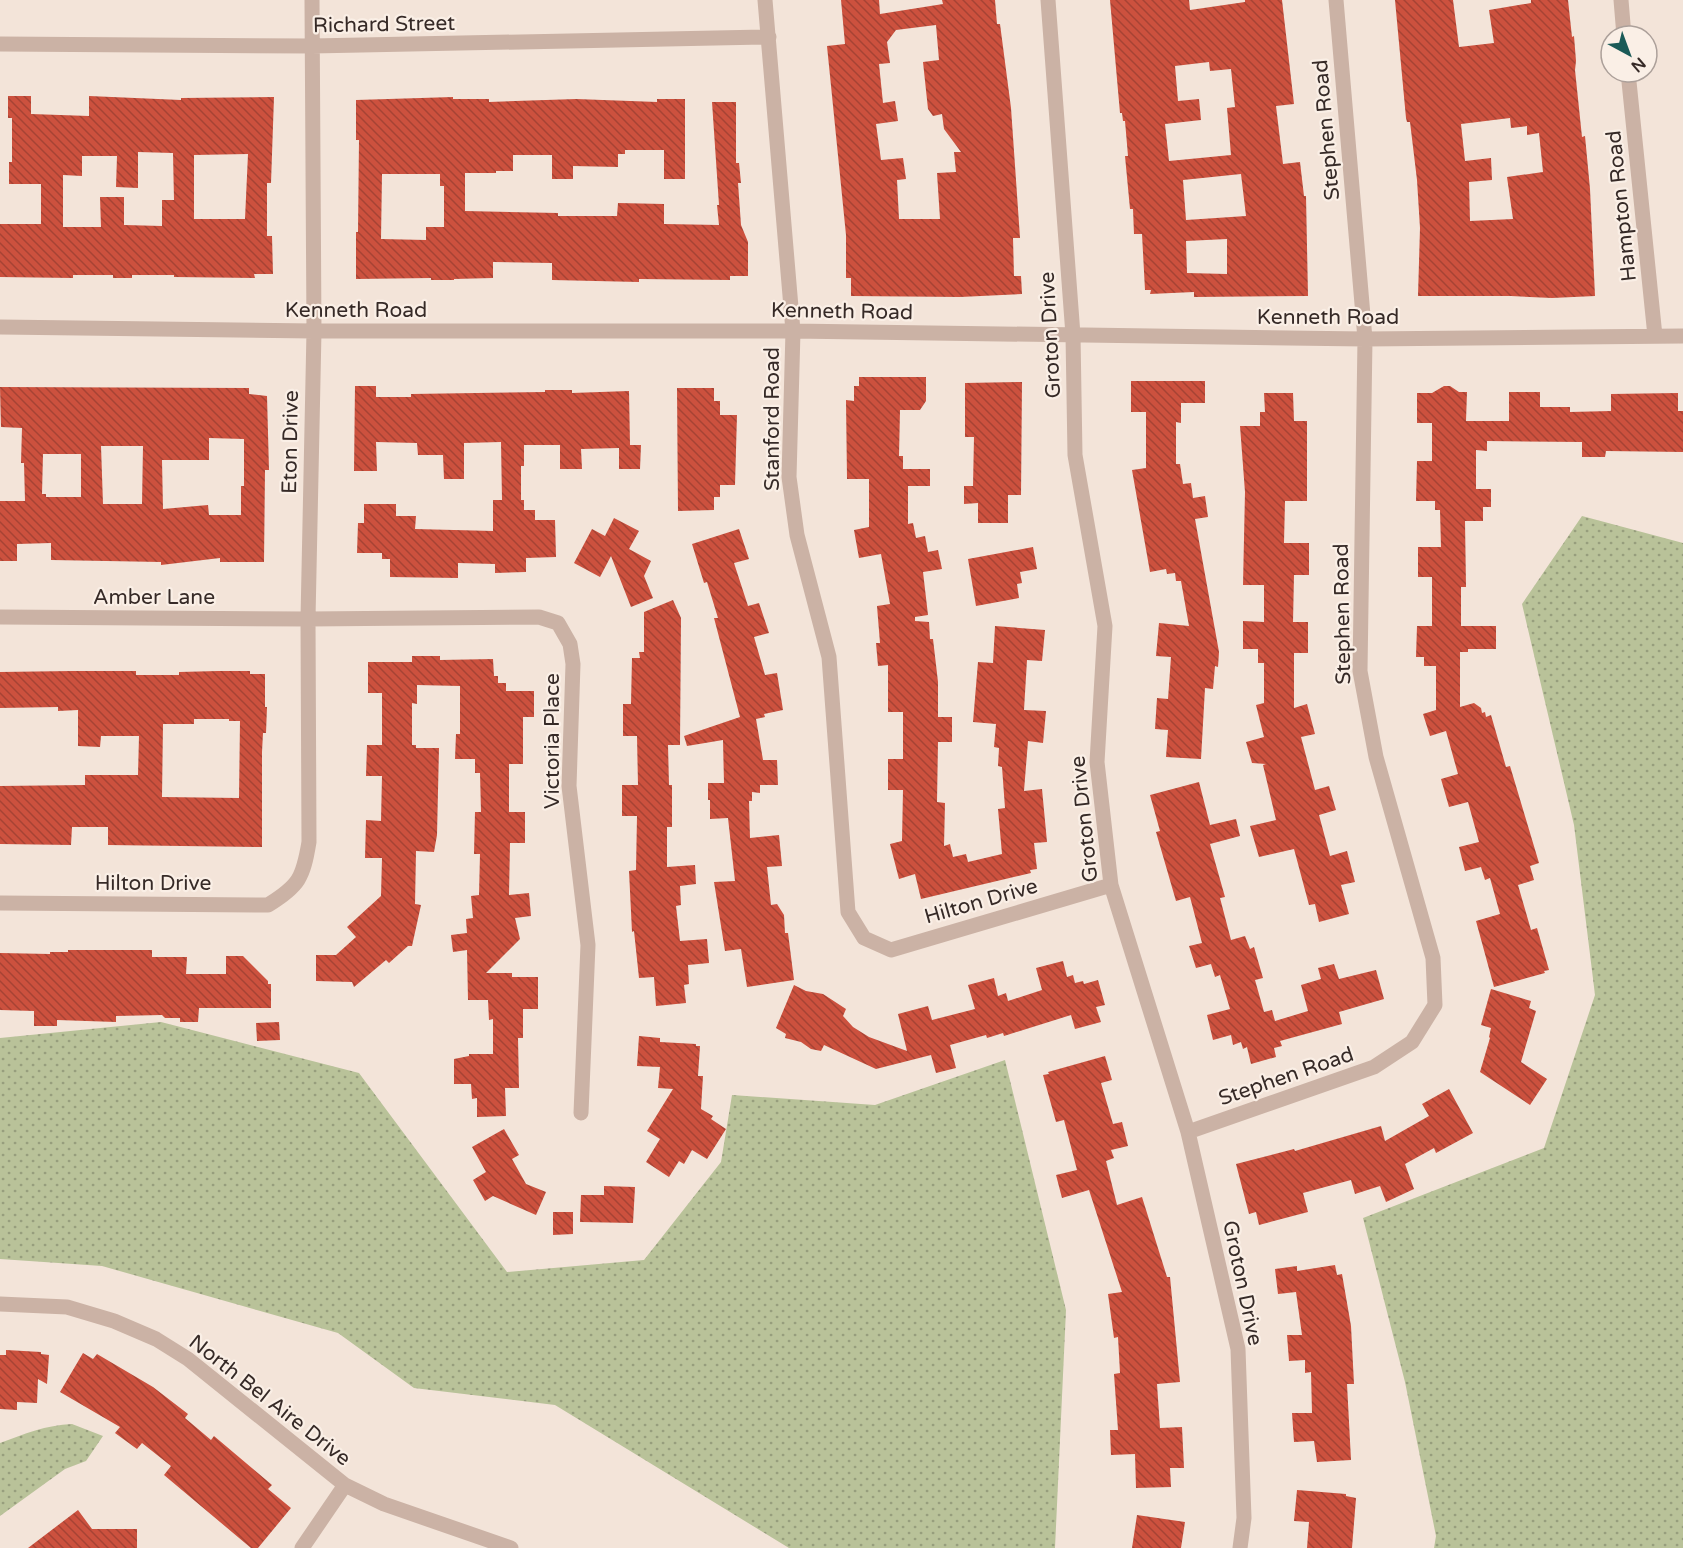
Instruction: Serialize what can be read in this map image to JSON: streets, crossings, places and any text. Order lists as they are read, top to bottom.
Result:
{
  "streets": {
    "street": [
      "Richard Street",
      "Stephen Road",
      "Hampton Road",
      "Kenneth Road",
      "Groton Drive",
      "Stanford Road",
      "Eton Drive",
      "Amber Lane",
      "Victoria Place",
      "Hilton Drive",
      "North Bel Aire Drive"
    ]
  },
  "crossings": [
    ["Richard Street", "Stanford Road"],
    ["Richard Street", "Eton Drive"],
    ["Stephen Road", "Kenneth Road"],
    ["Stephen Road", "Groton Drive"],
    ["Hampton Road", "Kenneth Road"],
    ["Kenneth Road", "Groton Drive"],
    ["Kenneth Road", "Stanford Road"],
    ["Kenneth Road", "Eton Drive"],
    ["Groton Drive", "Hilton Drive"],
    ["Stanford Road", "Hilton Drive"],
    ["Eton Drive", "Amber Lane"],
    ["Eton Drive", "Victoria Place"],
    ["Eton Drive", "Hilton Drive"],
    ["Amber Lane", "Victoria Place"]
  ],
  "north": "bottom right"
}
